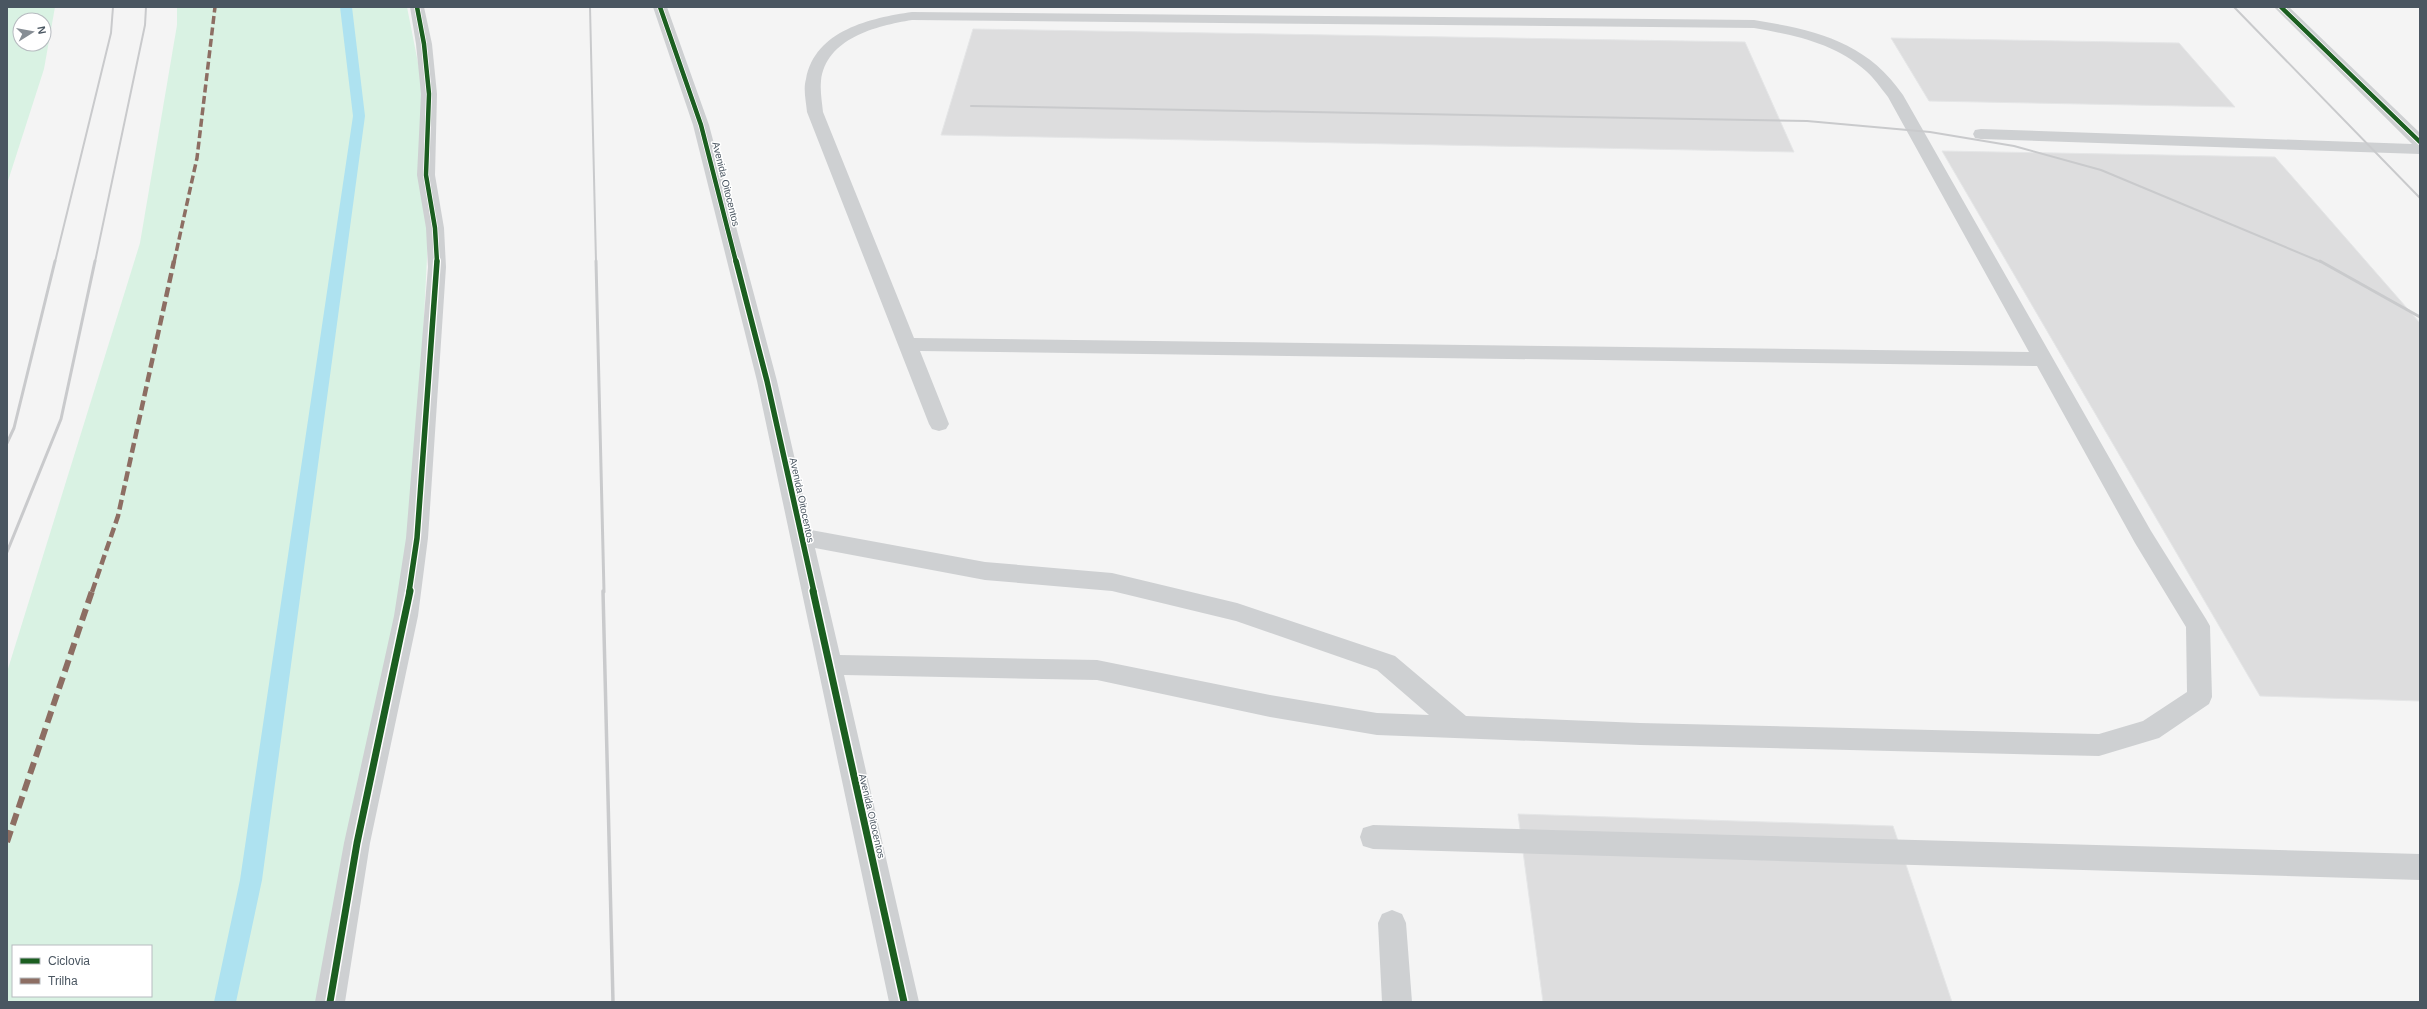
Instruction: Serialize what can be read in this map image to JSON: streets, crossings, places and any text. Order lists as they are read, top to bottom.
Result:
{
  "streets": {
    "street": ["Avenida Oitocentos"]
  },
  "legend": ["Ciclovia", "Trilha"],
  "north": "right"
}
